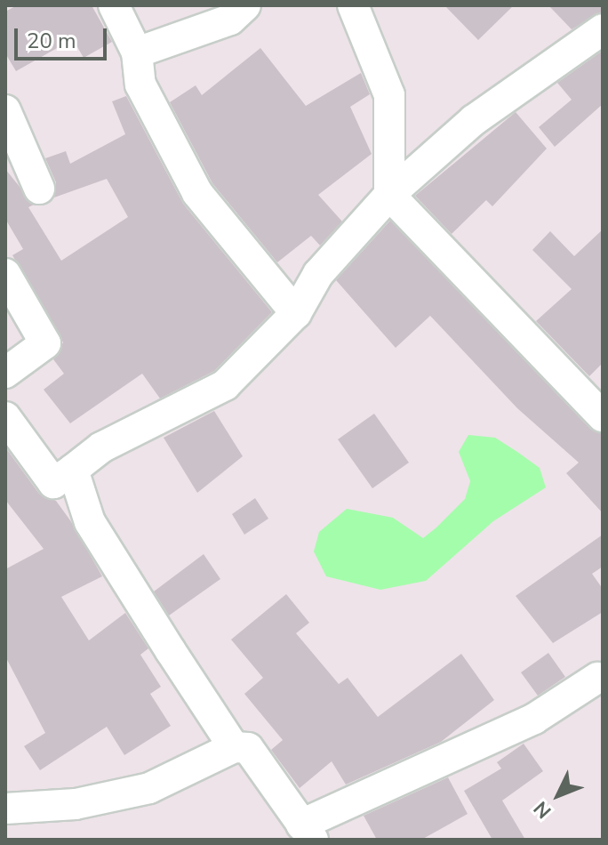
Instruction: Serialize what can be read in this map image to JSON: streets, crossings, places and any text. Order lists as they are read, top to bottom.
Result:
{
  "scale_bar": "20 m",
  "north": "bottom left"
}
